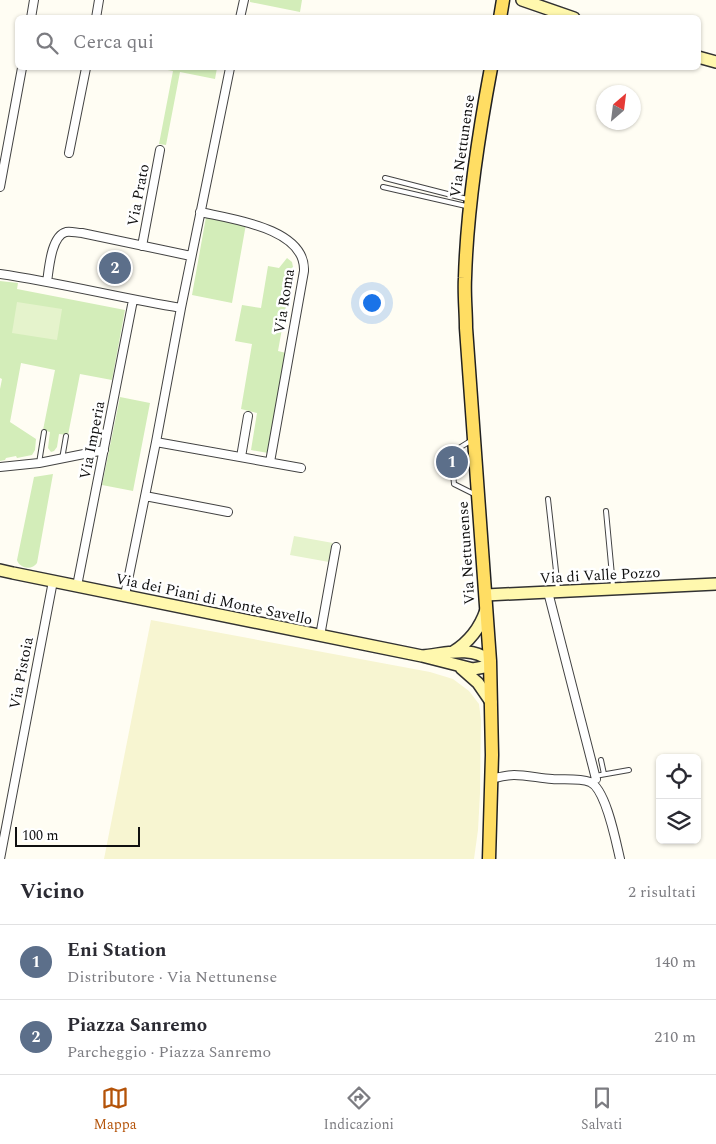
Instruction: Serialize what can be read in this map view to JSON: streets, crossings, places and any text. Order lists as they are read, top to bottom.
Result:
{
  "streets": {
    "main road": ["Via Nettunense"],
    "street": [
      "Via Prato",
      "Via Roma",
      "Via Imperia",
      "Via di Valle Pozzo",
      "Via dei Piani di Monte Savello",
      "Via Pistoia"
    ]
  },
  "crossings": [
    ["Via Nettunense", "Via di Valle Pozzo"],
    ["Via Imperia", "Via dei Piani di Monte Savello"],
    ["Via dei Piani di Monte Savello", "Via Pistoia"]
  ],
  "scale_bar": "100 m",
  "north": "top right",
  "page": {
    "search": "Cerca qui",
    "pins": ["2", "1"],
    "scale": "100 m",
    "heading": ["Vicino", "2 risultati"],
    "list": [
      {
        "mark": "1",
        "name": "Eni Station",
        "note": "Distributore · Via Nettunense",
        "value": "140 m"
      },
      {
        "mark": "2",
        "name": "Piazza Sanremo",
        "note": "Parcheggio · Piazza Sanremo",
        "value": "210 m"
      }
    ],
    "nav": ["Mappa", "Indicazioni", "Salvati"]
  }
}
